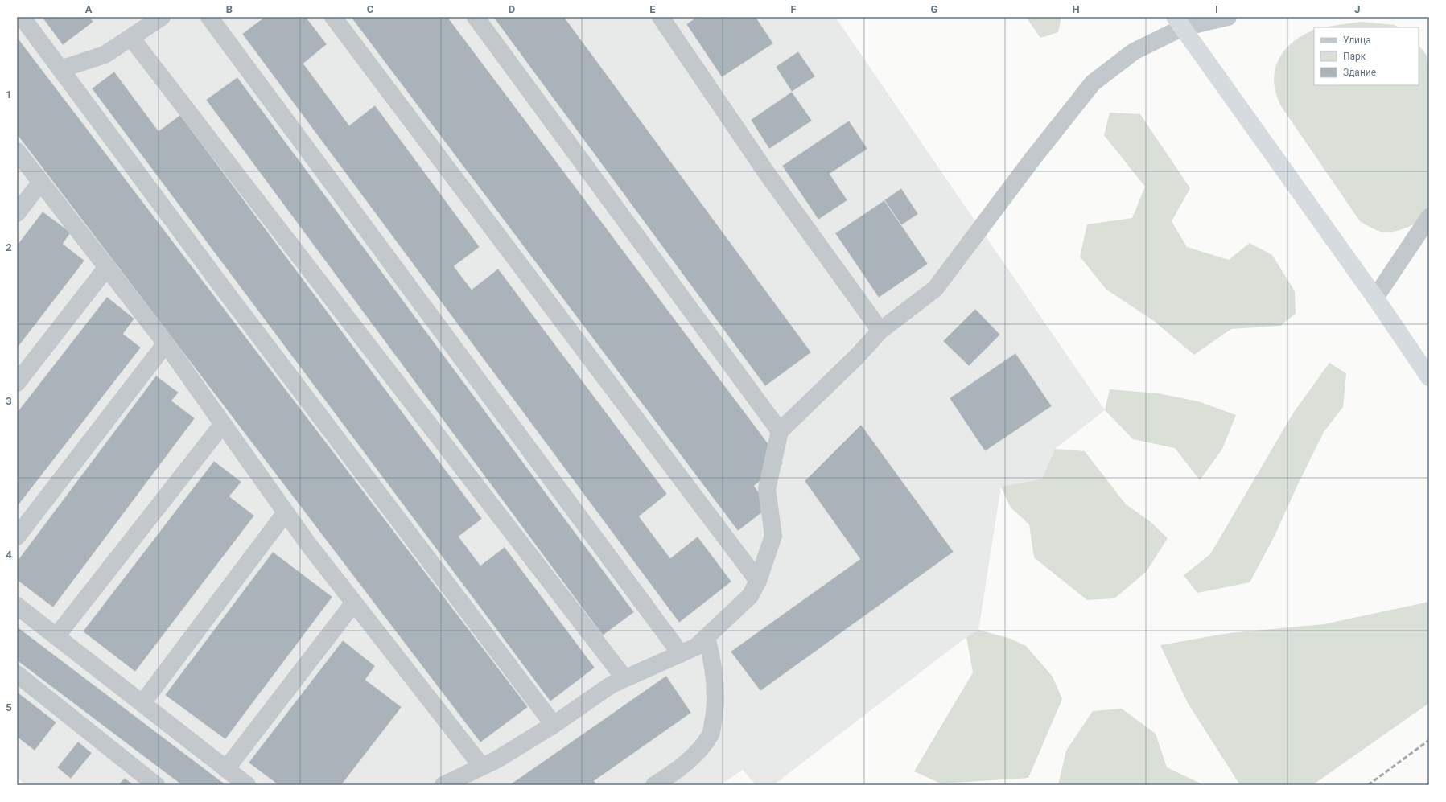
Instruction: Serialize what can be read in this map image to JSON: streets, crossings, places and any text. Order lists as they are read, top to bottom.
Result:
{
  "legend": ["Улица", "Парк", "Здание"],
  "grid": {
    "columns": [
      "A",
      "B",
      "C",
      "D",
      "E",
      "F",
      "G",
      "H",
      "I",
      "J"
    ],
    "rows": [
      "1",
      "2",
      "3",
      "4",
      "5"
    ]
  }
}
